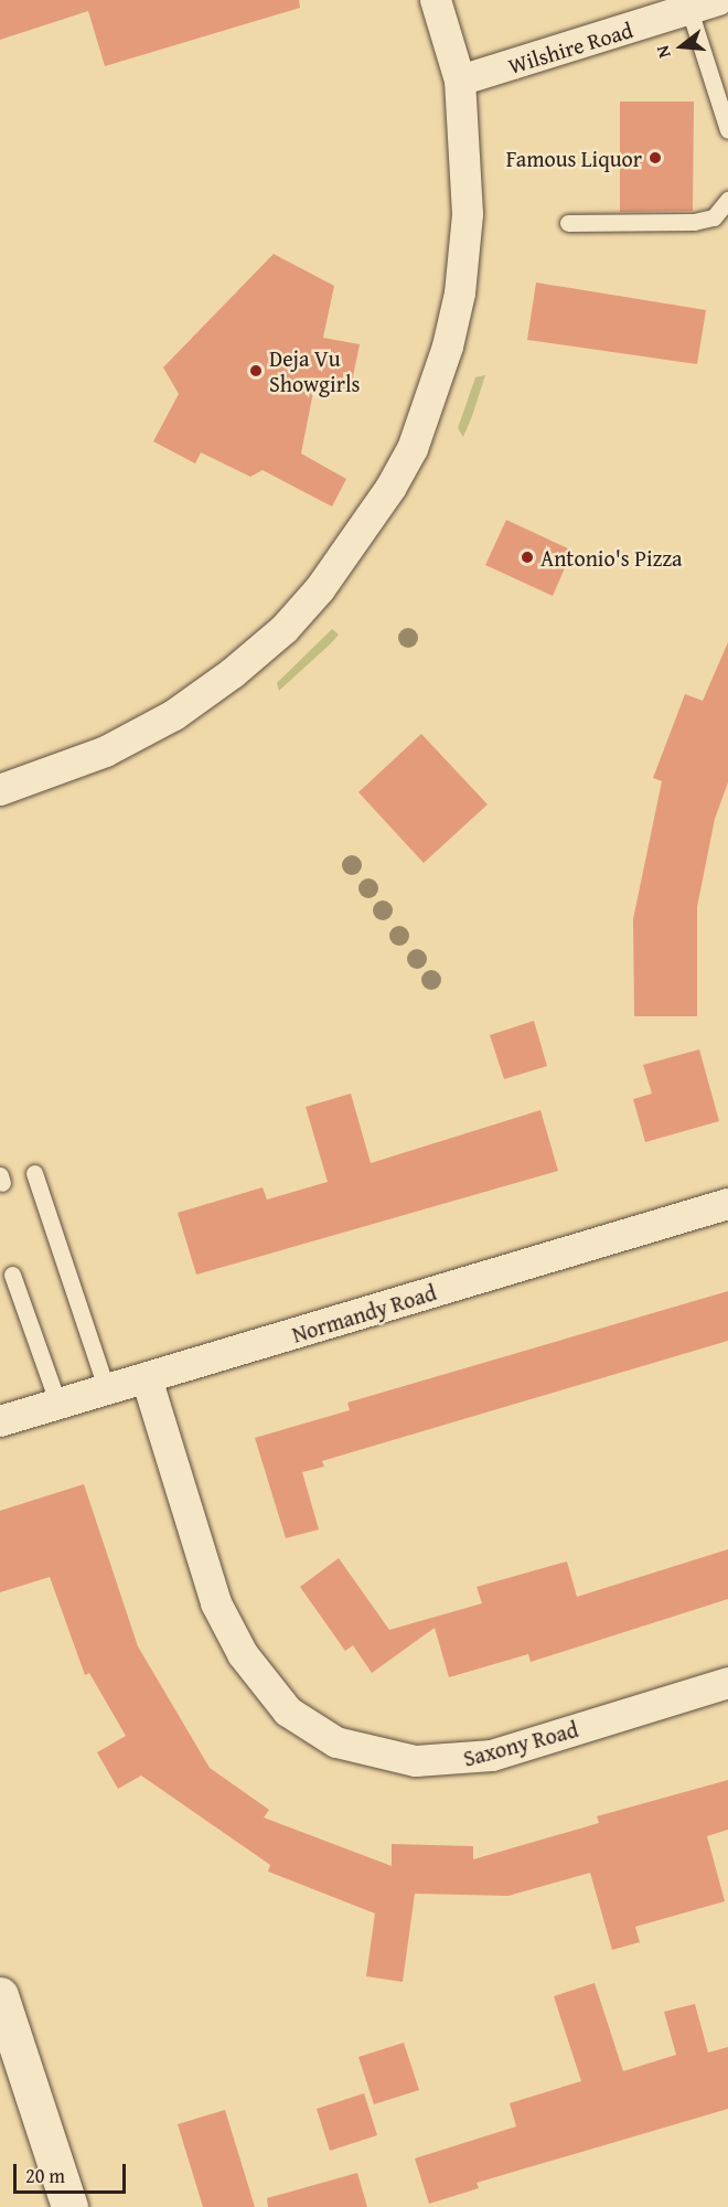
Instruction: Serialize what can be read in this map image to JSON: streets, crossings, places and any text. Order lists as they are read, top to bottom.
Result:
{
  "streets": {
    "street": ["Wilshire Road", "Normandy Road", "Saxony Road"]
  },
  "crossings": [
    ["Normandy Road", "Saxony Road"]
  ],
  "places": ["Famous Liquor", "Deja Vu Showgirls", "Antonio's Pizza"],
  "scale_bar": "20 m",
  "north": "left"
}
